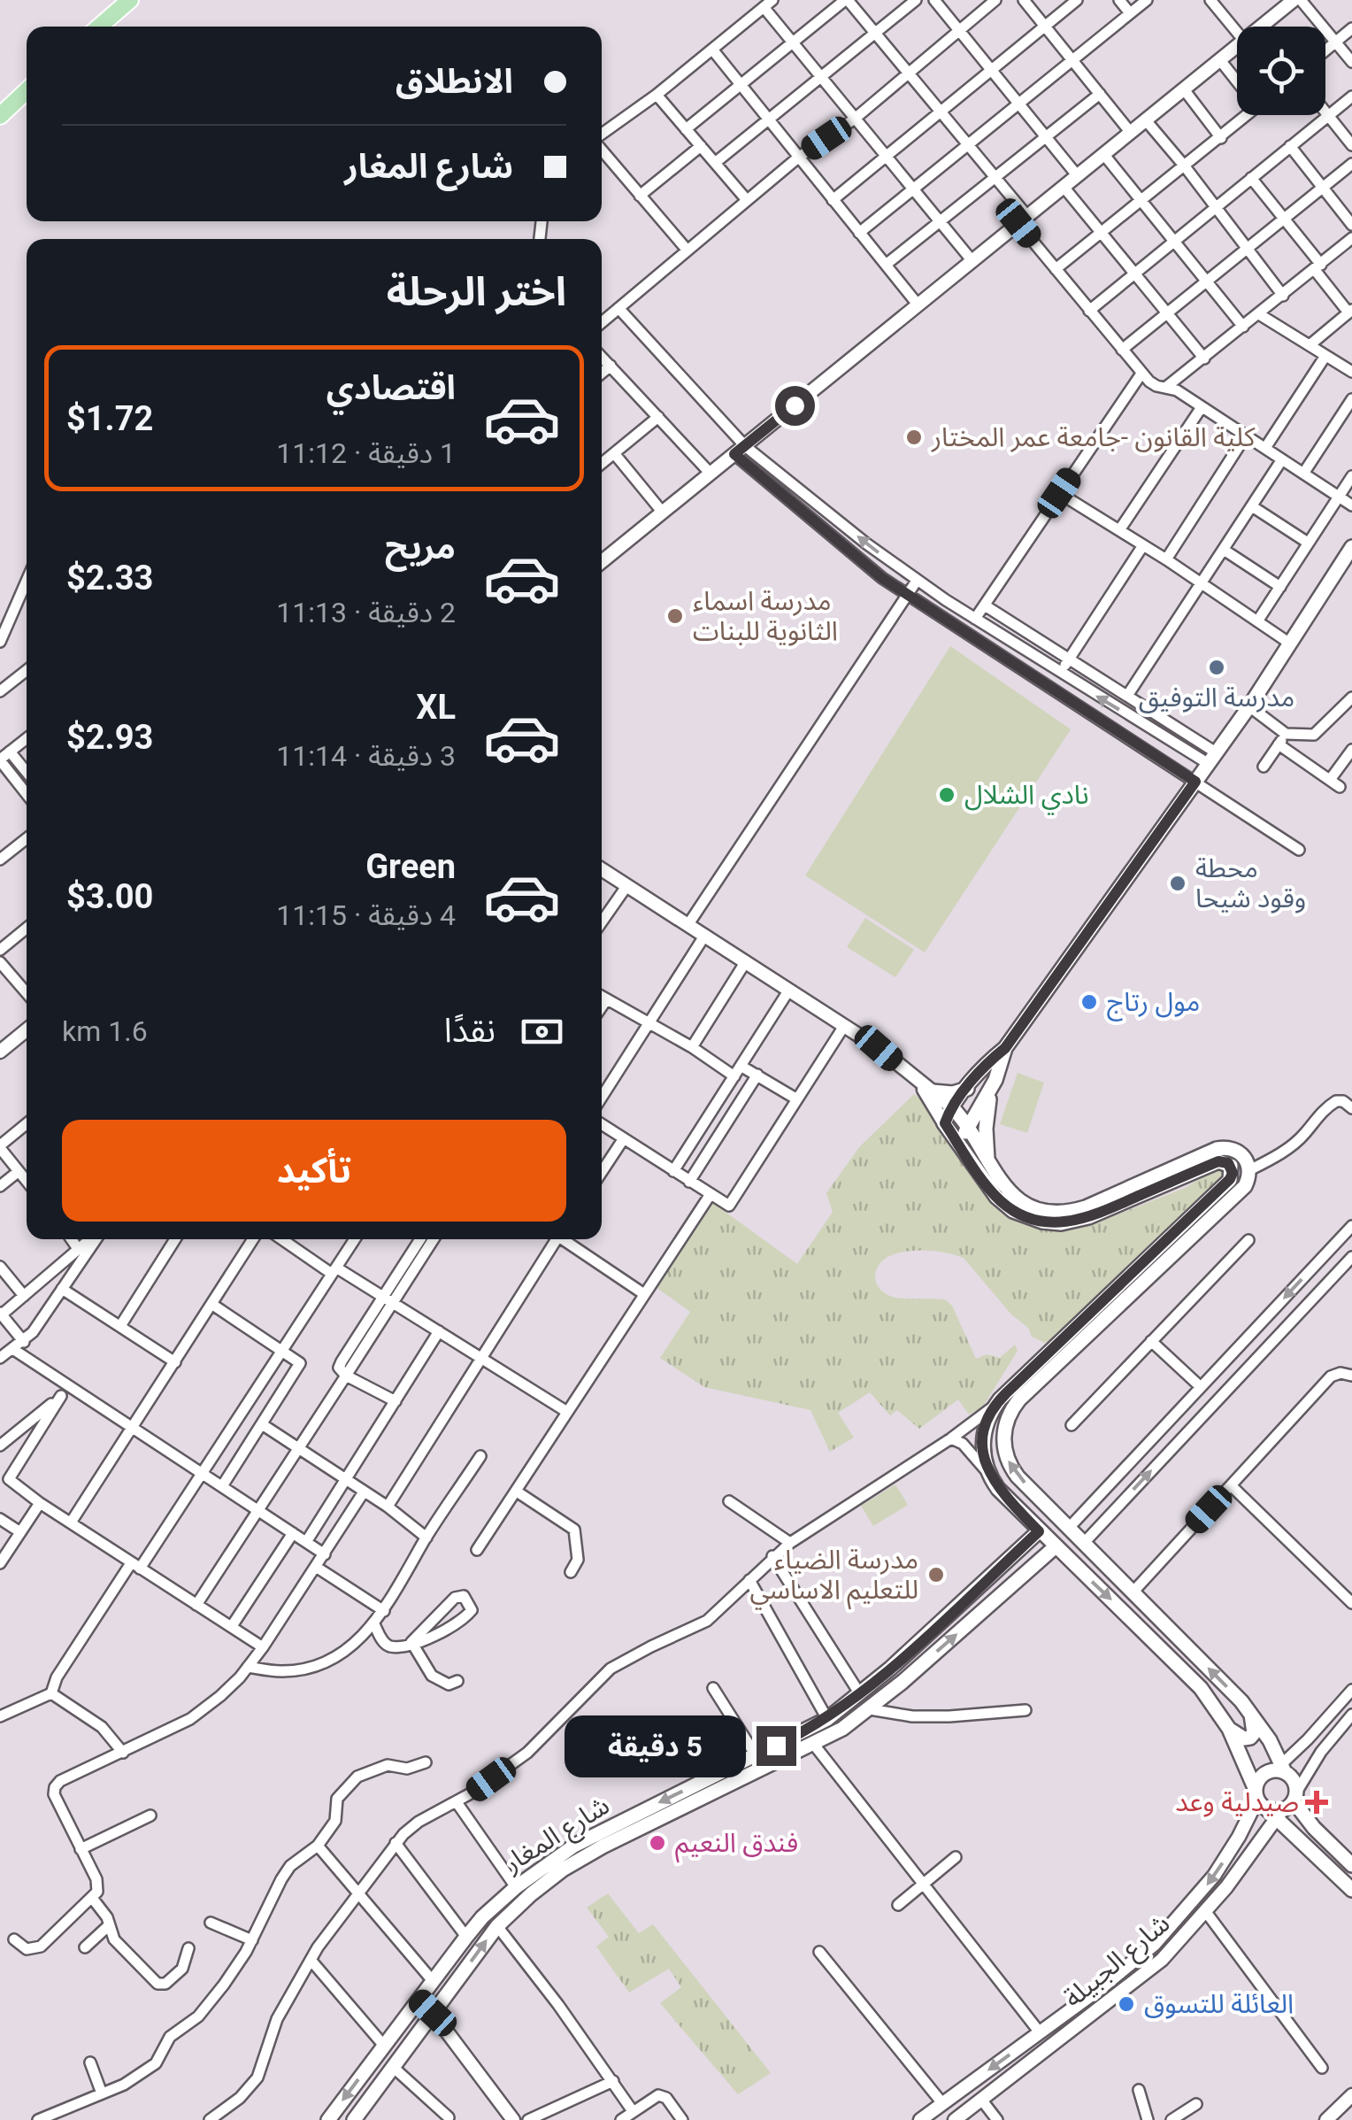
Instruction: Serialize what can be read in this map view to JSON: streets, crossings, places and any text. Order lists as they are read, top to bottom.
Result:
{
  "streets": {
    "main road": ["شارع المغار"],
    "street": ["شارع الجبيلة"]
  },
  "places": {
    "other": [
      "كلية القانون -جامعة عمر المختار",
      "مدرسة اسماء الثانوية للبنات",
      "مدرسة التوفيق",
      "نادي الشلال",
      "محطة وقود شيحا",
      "مول رتاج",
      "مدرسة الضياء للتعليم الاساسي",
      "فندق النعيم",
      "العائلة للتسوق"
    ],
    "health": ["صيدلية وعد"]
  },
  "page": {
    "banner": ["الانطلاق", "شارع المغار"],
    "heading": "اختر الرحلة",
    "list": [
      {
        "name": "اقتصادي",
        "note": "1 دقيقة · 11:12",
        "value": "$1.72"
      },
      {
        "name": "مريح",
        "note": "2 دقيقة · 11:13",
        "value": "$2.33"
      },
      {
        "name": "XL",
        "note": "3 دقيقة · 11:14",
        "value": "$2.93"
      },
      {
        "name": "Green",
        "note": "4 دقيقة · 11:15",
        "value": "$3.00"
      }
    ],
    "pay": ["نقدًا", "1.6 km"],
    "buttons": "تأكيد",
    "bubble": "5 دقيقة"
  }
}
